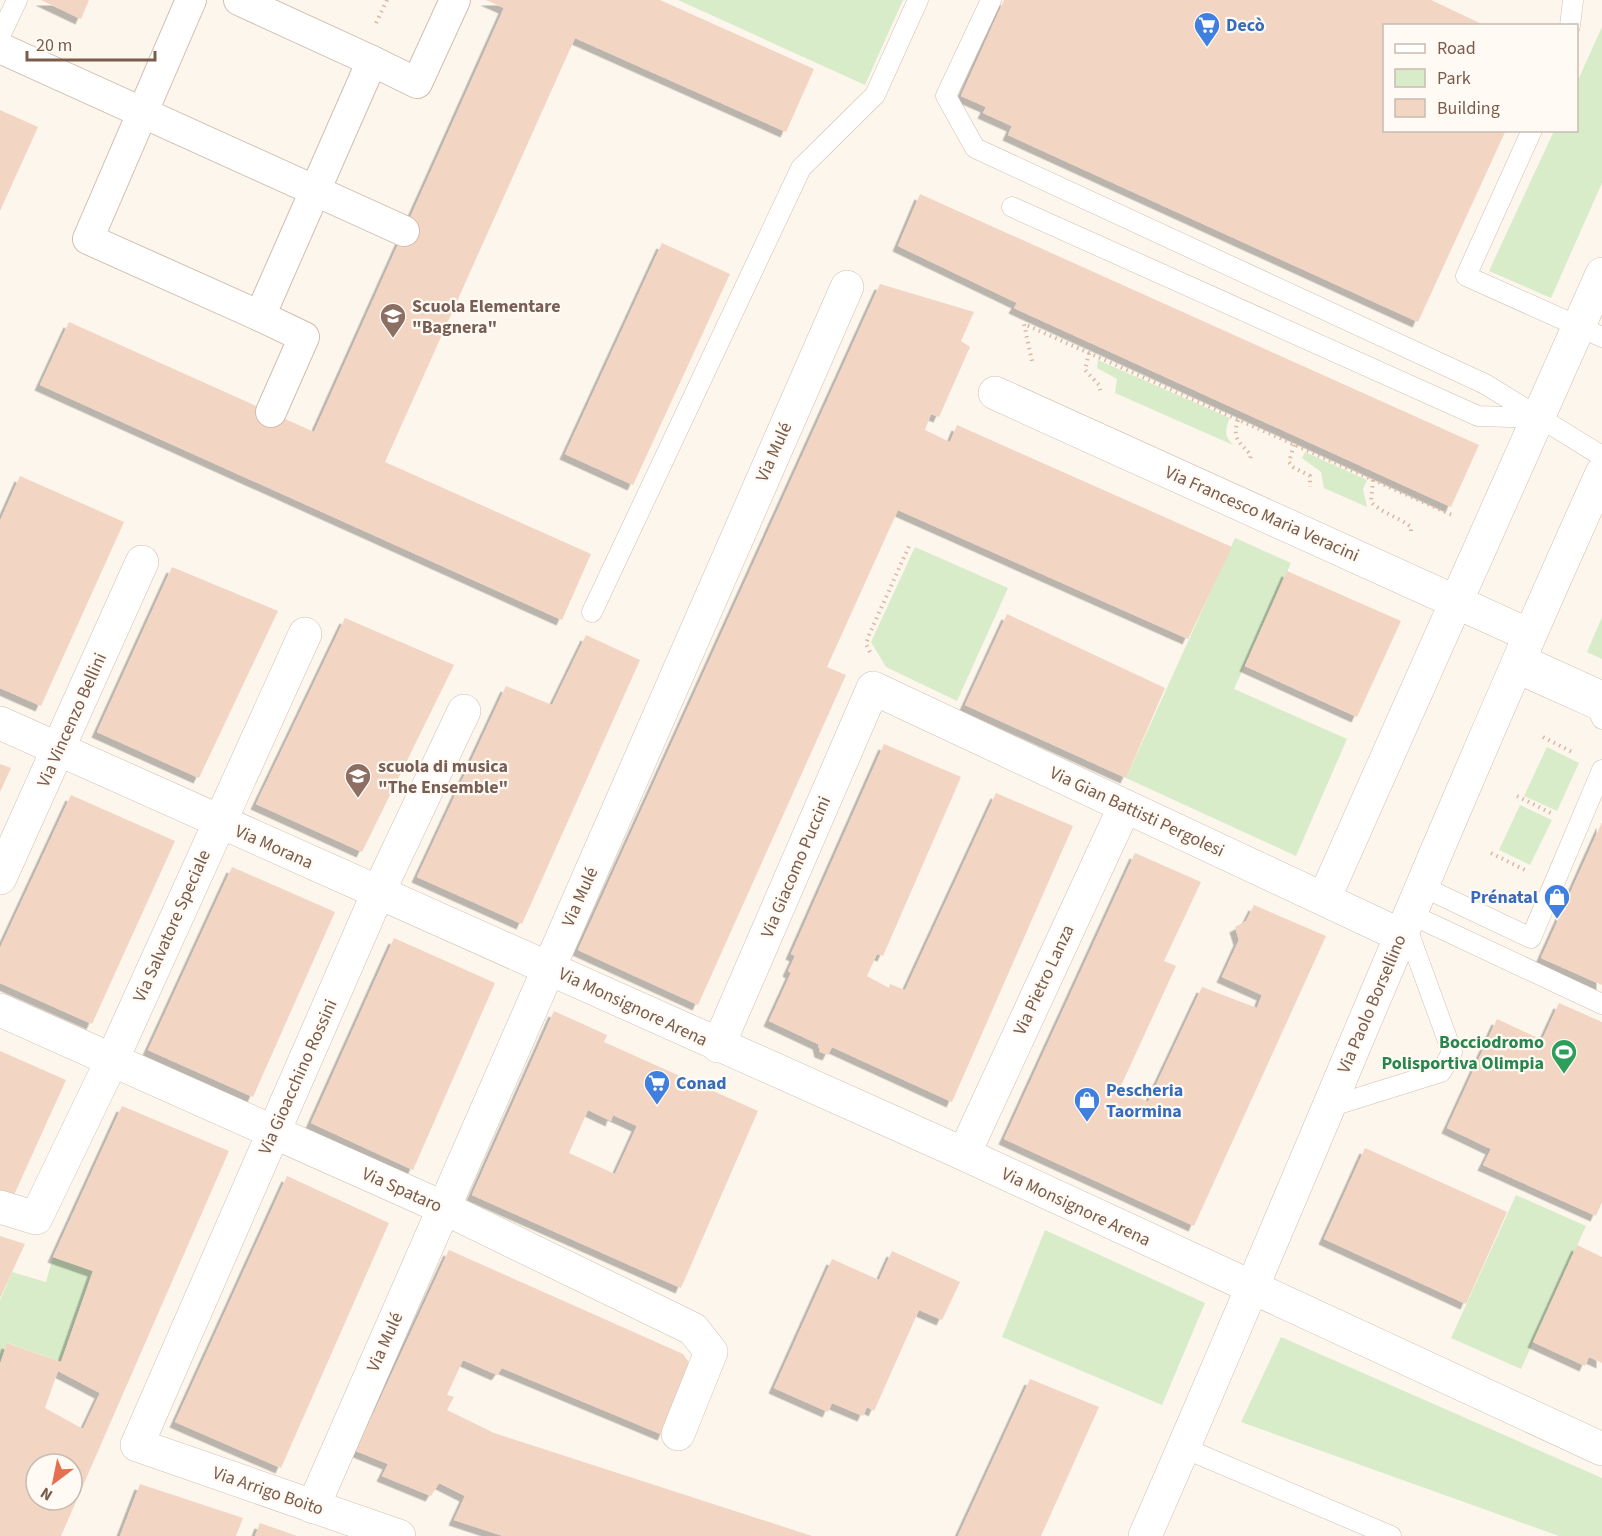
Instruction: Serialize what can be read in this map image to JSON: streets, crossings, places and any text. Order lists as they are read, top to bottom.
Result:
{
  "streets": {
    "street": [
      "Via Mulé",
      "Via Francesco Maria Veracini",
      "Via Vincenzo Bellini",
      "Via Gian Battisti Pergolesi",
      "Via Morana",
      "Via Giacomo Puccini",
      "Via Salvatore Speciale",
      "Via Pietro Lanza",
      "Via Paolo Borsellino",
      "Via Monsignore Arena",
      "Via Gioacchino Rossini",
      "Via Spataro",
      "Via Arrigo Boito"
    ]
  },
  "crossings": [
    ["Via Mulé", "Via Morana"],
    ["Via Mulé", "Via Monsignore Arena"],
    ["Via Mulé", "Via Spataro"],
    ["Via Mulé", "Via Arrigo Boito"],
    ["Via Francesco Maria Veracini", "Via Paolo Borsellino"],
    ["Via Vincenzo Bellini", "Via Morana"],
    ["Via Gian Battisti Pergolesi", "Via Giacomo Puccini"],
    ["Via Gian Battisti Pergolesi", "Via Pietro Lanza"],
    ["Via Gian Battisti Pergolesi", "Via Paolo Borsellino"],
    ["Via Morana", "Via Salvatore Speciale"],
    ["Via Morana", "Via Monsignore Arena"],
    ["Via Morana", "Via Gioacchino Rossini"],
    ["Via Giacomo Puccini", "Via Monsignore Arena"],
    ["Via Salvatore Speciale", "Via Spataro"],
    ["Via Pietro Lanza", "Via Monsignore Arena"],
    ["Via Paolo Borsellino", "Via Monsignore Arena"],
    ["Via Gioacchino Rossini", "Via Spataro"],
    ["Via Gioacchino Rossini", "Via Arrigo Boito"]
  ],
  "places": {
    "supermarket": ["Decò", "Conad"],
    "school or university": ["Scuola Elementare \"Bagnera\"", "scuola di musica \"The Ensemble\""],
    "shop": ["Prénatal", "Pescheria Taormina"],
    "sports": ["Bocciodromo Polisportiva Olimpia"]
  },
  "legend": ["Road", "Park", "Building"],
  "scale_bar": "20 m",
  "north": "bottom left"
}
